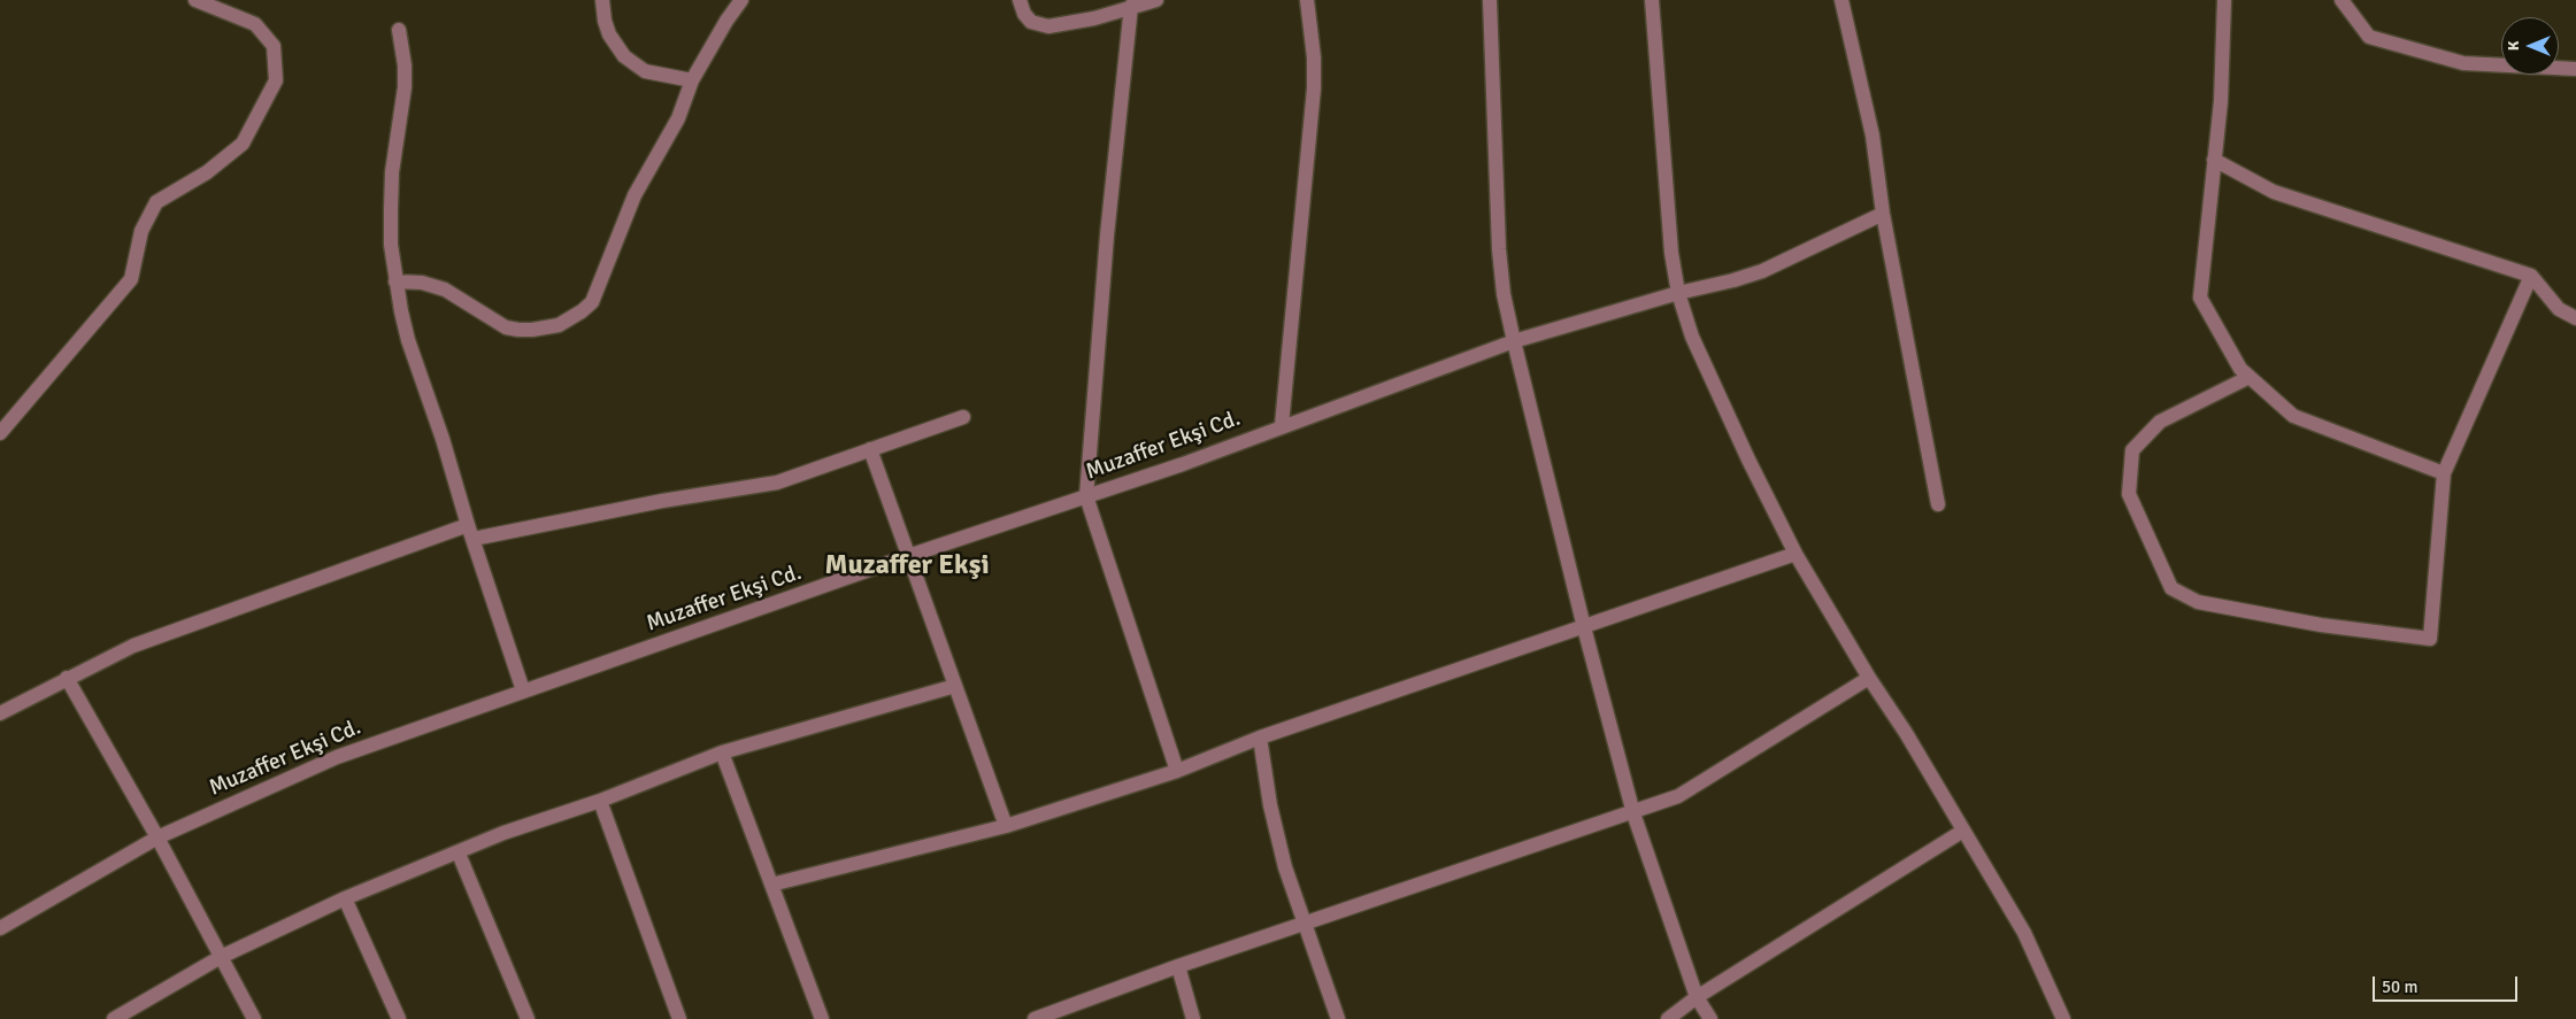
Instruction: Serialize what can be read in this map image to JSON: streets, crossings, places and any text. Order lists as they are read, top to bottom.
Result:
{
  "streets": {
    "street": ["Muzaffer Ekşi Cd."]
  },
  "districts": ["Muzaffer Ekşi"],
  "scale_bar": "50 m",
  "north": "left"
}
